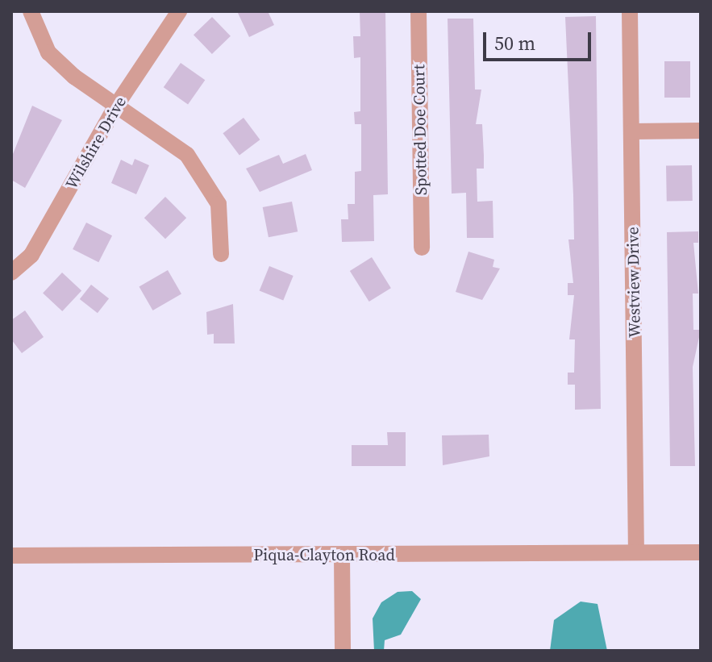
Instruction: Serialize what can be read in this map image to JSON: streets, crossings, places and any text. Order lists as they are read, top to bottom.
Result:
{
  "streets": {
    "street": [
      "Spotted Doe Court",
      "Wilshire Drive",
      "Westview Drive",
      "Piqua-Clayton Road"
    ]
  },
  "crossings": [
    ["Westview Drive", "Piqua-Clayton Road"]
  ],
  "scale_bar": "50 m"
}
